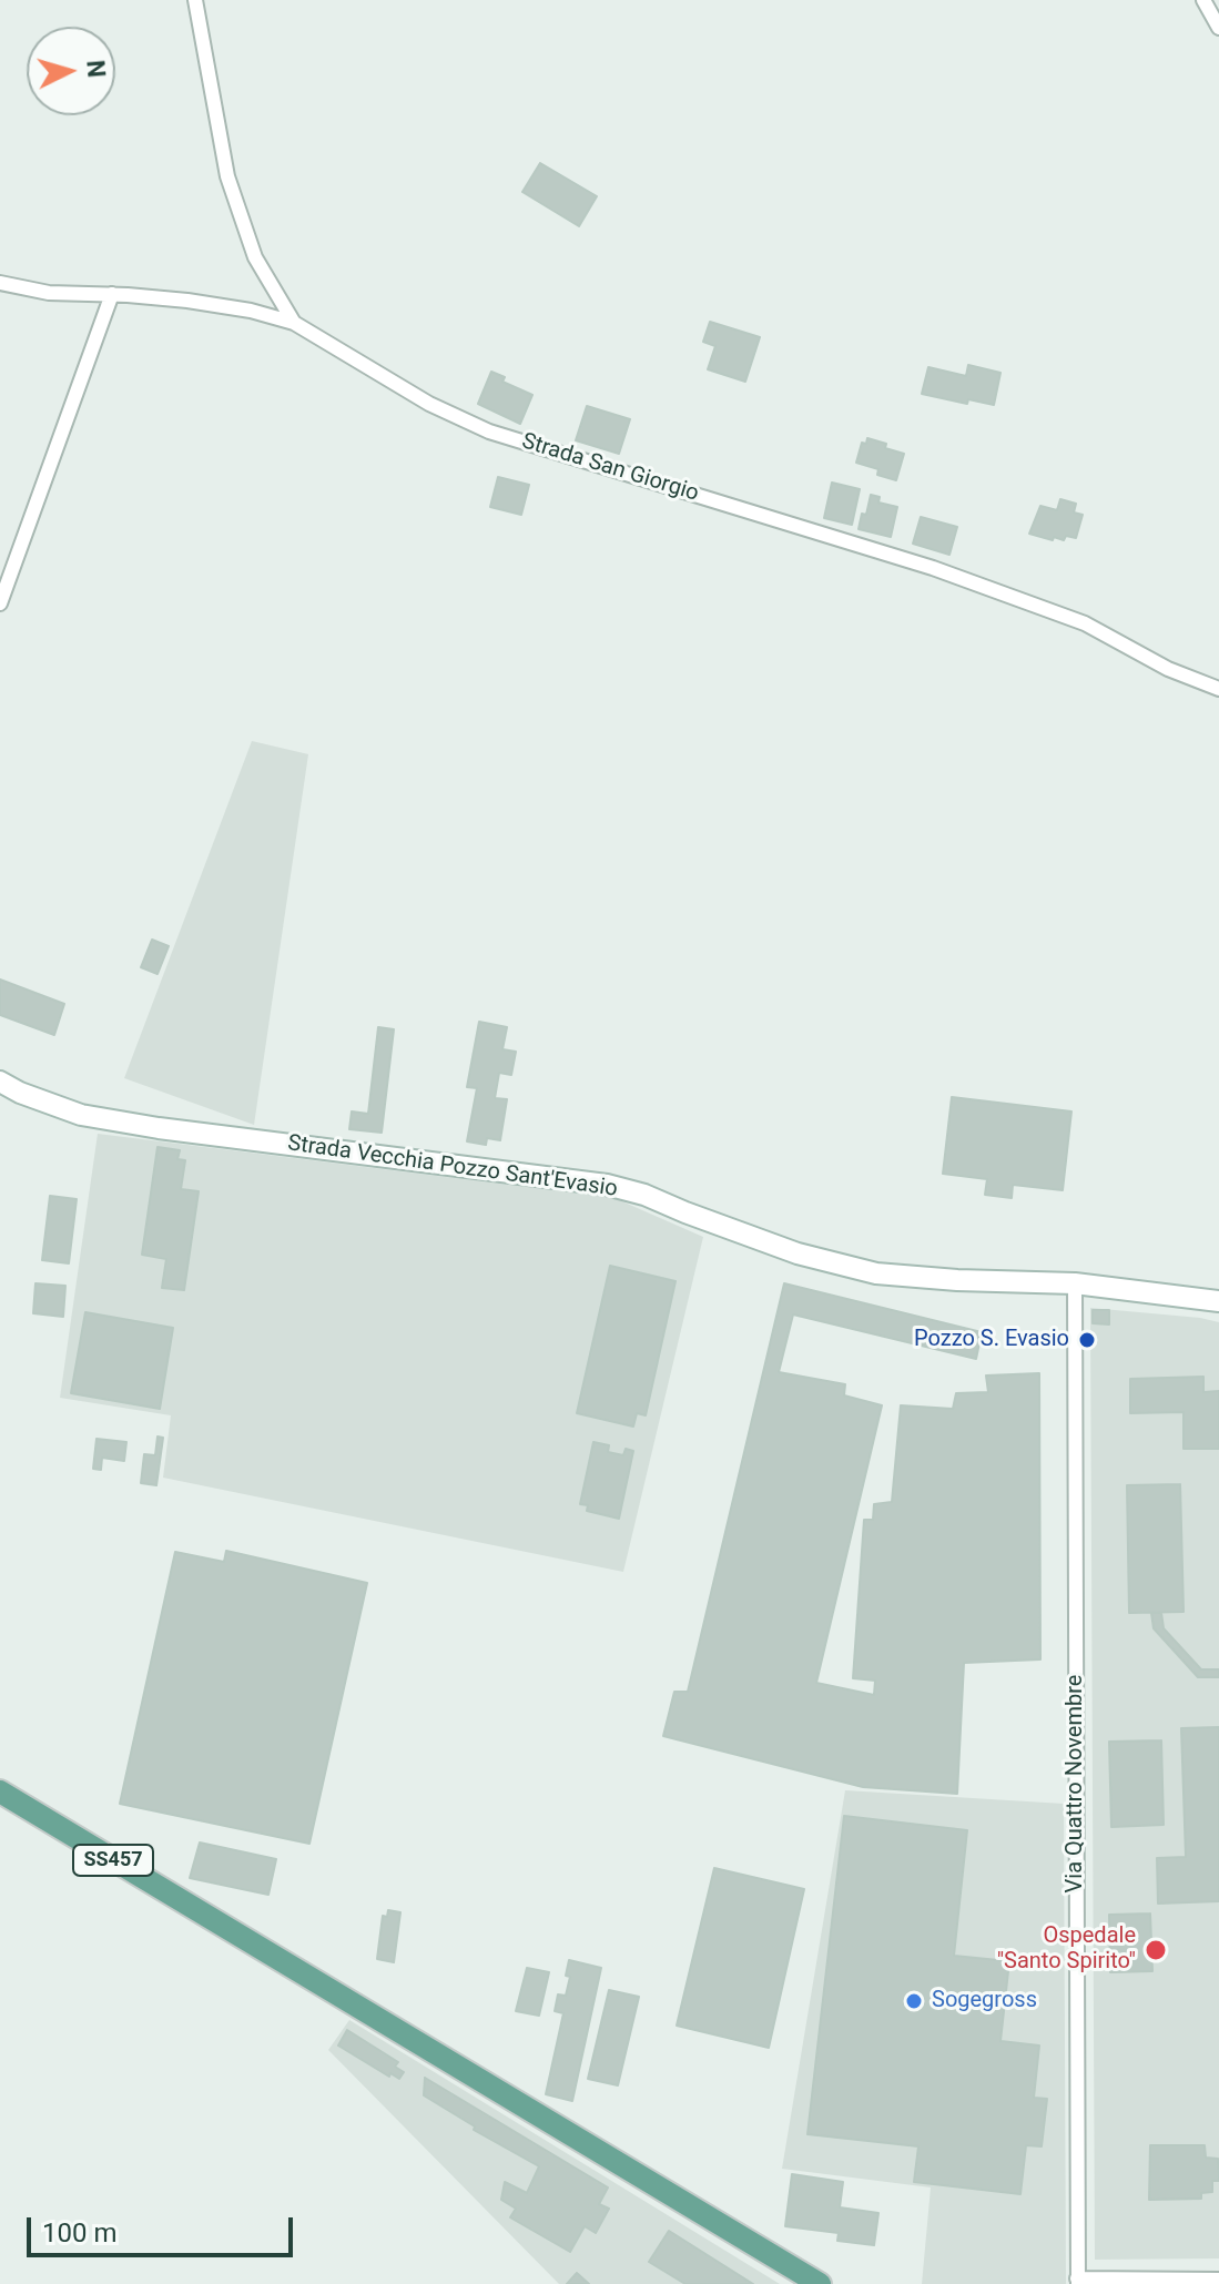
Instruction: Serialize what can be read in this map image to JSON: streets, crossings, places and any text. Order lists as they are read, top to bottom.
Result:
{
  "streets": {
    "main road": ["SS457"],
    "street": ["Strada San Giorgio", "Strada Vecchia Pozzo Sant'Evasio", "Via Quattro Novembre"]
  },
  "crossings": [
    ["Strada Vecchia Pozzo Sant'Evasio", "Via Quattro Novembre"]
  ],
  "places": ["Pozzo S. Evasio", "Ospedale \"Santo Spirito\"", "Sogegross"],
  "scale_bar": "100 m",
  "north": "right"
}
